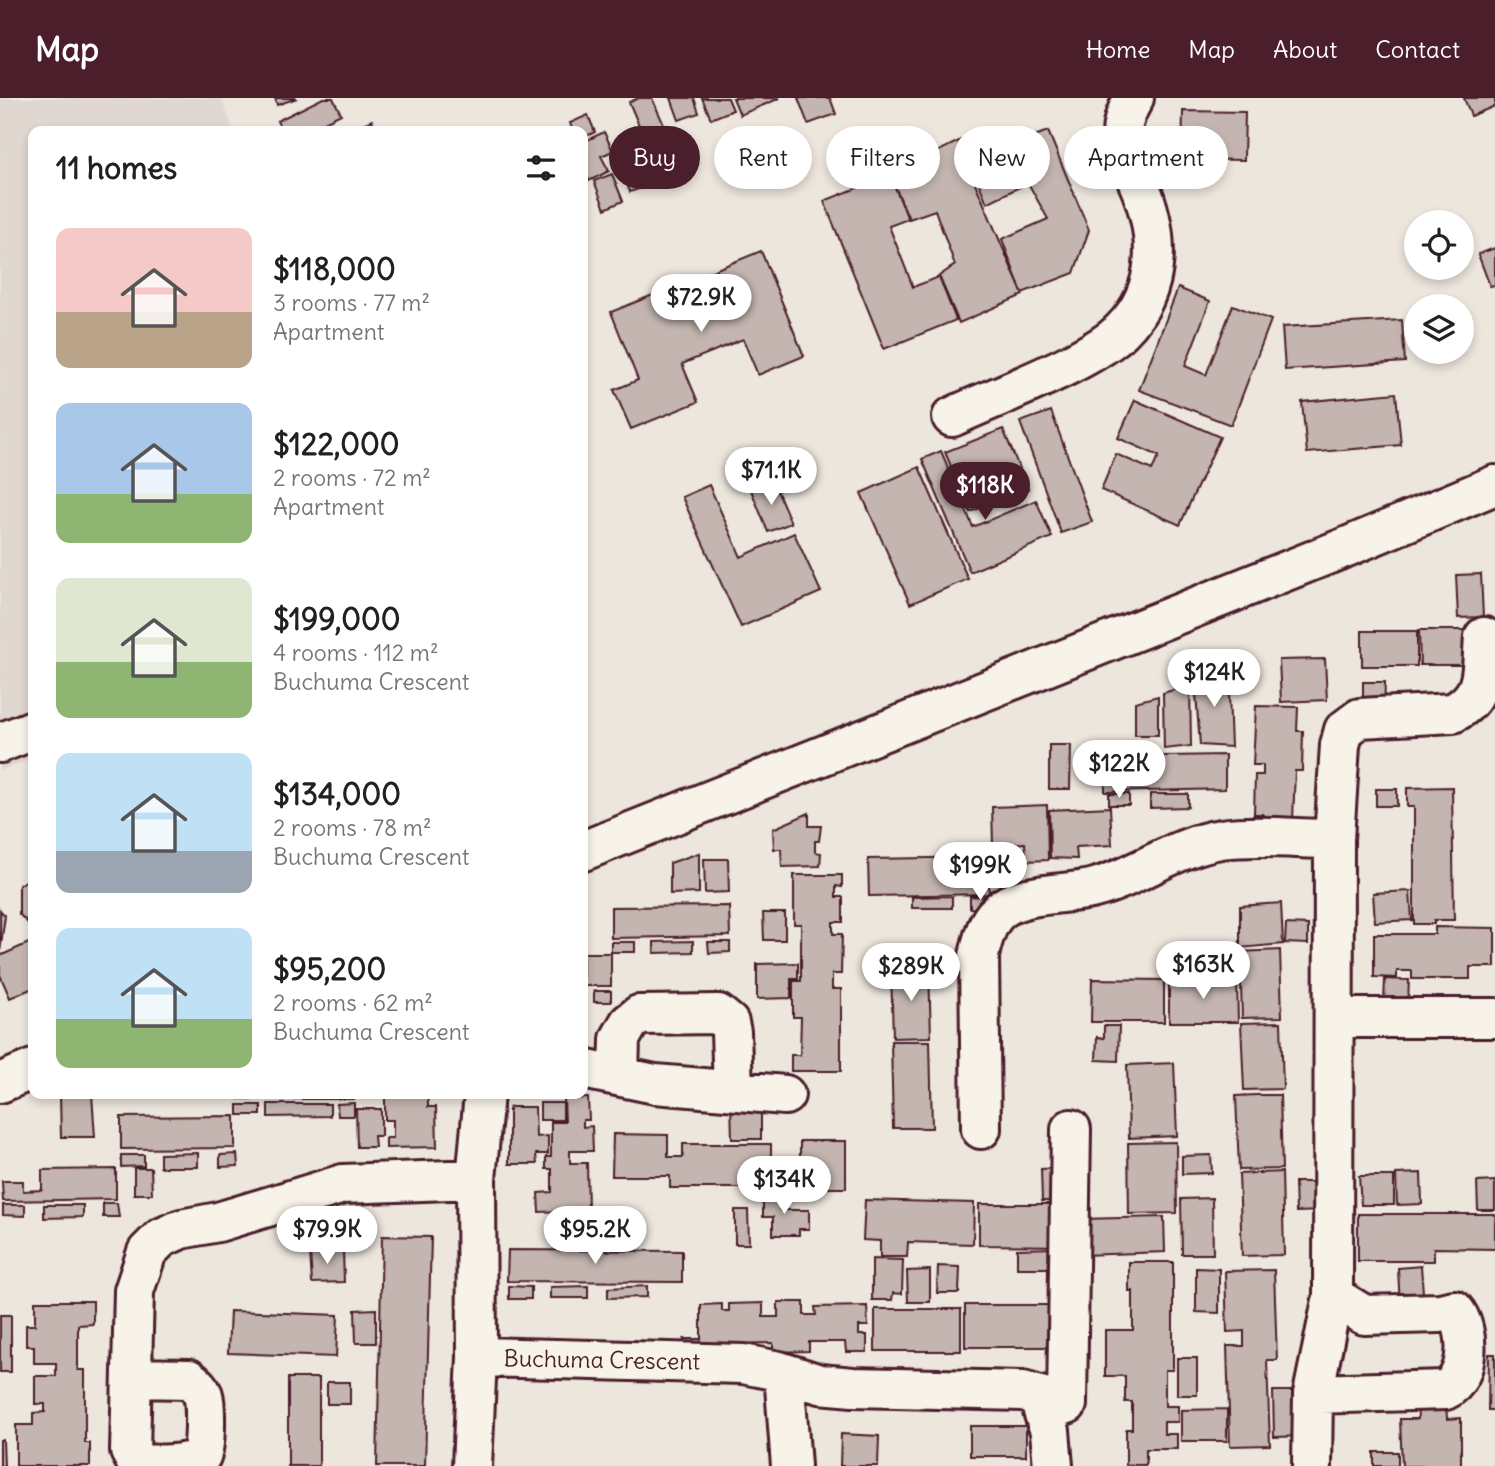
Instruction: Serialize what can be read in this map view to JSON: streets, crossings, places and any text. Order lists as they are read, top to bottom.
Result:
{
  "streets": {
    "street": ["Buchuma Crescent"]
  },
  "page": {
    "header": "Map",
    "nav": [
      "Home",
      "Map",
      "About",
      "Contact"
    ],
    "chip": [
      "Buy",
      "Rent",
      "Filters",
      "New",
      "Apartment"
    ],
    "heading": "11 homes",
    "list": [
      {
        "name": "$118,000",
        "note": "3 rooms · 77 m² · Apartment"
      },
      {
        "name": "$122,000",
        "note": "2 rooms · 72 m² · Apartment"
      },
      {
        "name": "$199,000",
        "note": "4 rooms · 112 m² · Buchuma Crescent"
      },
      {
        "name": "$134,000",
        "note": "2 rooms · 78 m² · Buchuma Crescent"
      },
      {
        "name": "$95,200",
        "note": "2 rooms · 62 m² · Buchuma Crescent"
      }
    ],
    "price": [
      "$72.9K",
      "$71.1K",
      "$118K",
      "$124K",
      "$122K",
      "$199K",
      "$163K",
      "$289K",
      "$134K",
      "$79.9K",
      "$95.2K"
    ]
  }
}
